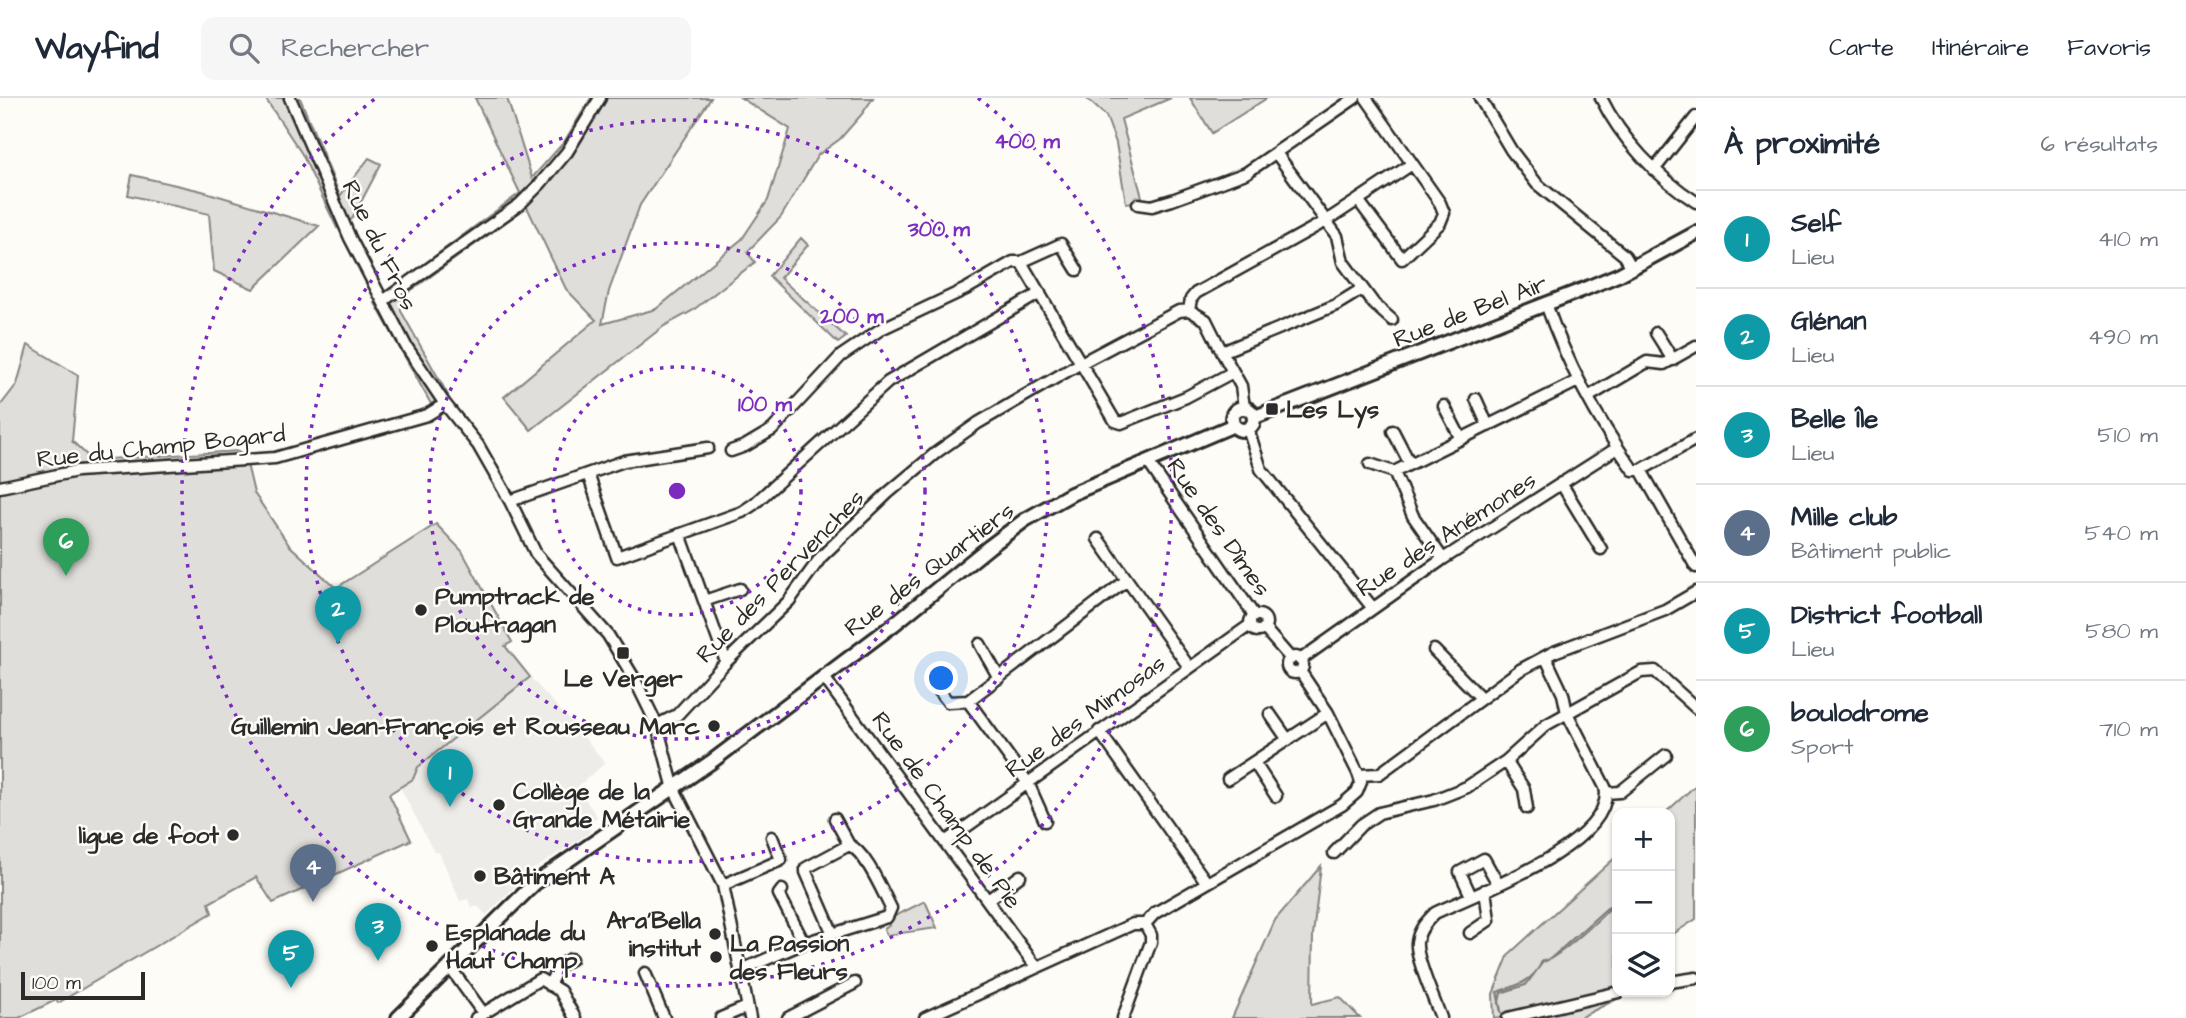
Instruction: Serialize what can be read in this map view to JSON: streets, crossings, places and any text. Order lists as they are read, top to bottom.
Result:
{
  "streets": {
    "main road": ["Rue de Bel Air", "Rue des Quartiers"],
    "street": [
      "Rue du Fros",
      "Rue du Champ Bogard",
      "Rue des Dîmes",
      "Rue des Anémones",
      "Rue des Pervenches",
      "Rue des Mimosas",
      "Rue de Champ de Pie"
    ]
  },
  "crossings": [
    ["Rue du Fros", "Rue du Champ Bogard"],
    ["Rue du Fros", "Rue des Quartiers"],
    ["Rue du Fros", "Rue des Pervenches"],
    ["Rue de Bel Air", "Rue des Quartiers"],
    ["Rue des Dîmes", "Rue des Anémones"],
    ["Rue des Dîmes", "Rue des Quartiers"],
    ["Rue des Dîmes", "Rue des Mimosas"],
    ["Rue des Quartiers", "Rue de Champ de Pie"],
    ["Rue des Mimosas", "Rue de Champ de Pie"]
  ],
  "places": {
    "transit": ["Les Lys", "Le Verger"],
    "other": [
      "Pumptrack de Ploufragan",
      "Guillemin Jean-François et Rousseau Marc",
      "Collège de la Grande Métairie",
      "ligue de foot",
      "Bâtiment A",
      "Ara'Bella institut",
      "Esplanade du Haut Champ",
      "La Passion des Fleurs"
    ]
  },
  "scale_bar": "100 m",
  "page": {
    "header": "Wayfind",
    "search": "Rechercher",
    "nav": ["Carte", "Itinéraire", "Favoris"],
    "heading": ["À proximité", "6 résultats"],
    "list": [
      {
        "mark": "1",
        "name": "Self",
        "note": "Lieu",
        "value": "410 m"
      },
      {
        "mark": "2",
        "name": "Glénan",
        "note": "Lieu",
        "value": "490 m"
      },
      {
        "mark": "3",
        "name": "Belle Île",
        "note": "Lieu",
        "value": "510 m"
      },
      {
        "mark": "4",
        "name": "Mille club",
        "note": "Bâtiment public",
        "value": "540 m"
      },
      {
        "mark": "5",
        "name": "District football",
        "note": "Lieu",
        "value": "580 m"
      },
      {
        "mark": "6",
        "name": "boulodrome",
        "note": "Sport",
        "value": "710 m"
      }
    ],
    "pins": [
      "6",
      "2",
      "1",
      "4",
      "3",
      "5"
    ],
    "map_buttons": ["+", "−"],
    "scale": "100 m"
  },
  "rings": [
    "400 m",
    "300 m",
    "200 m",
    "100 m"
  ]
}
